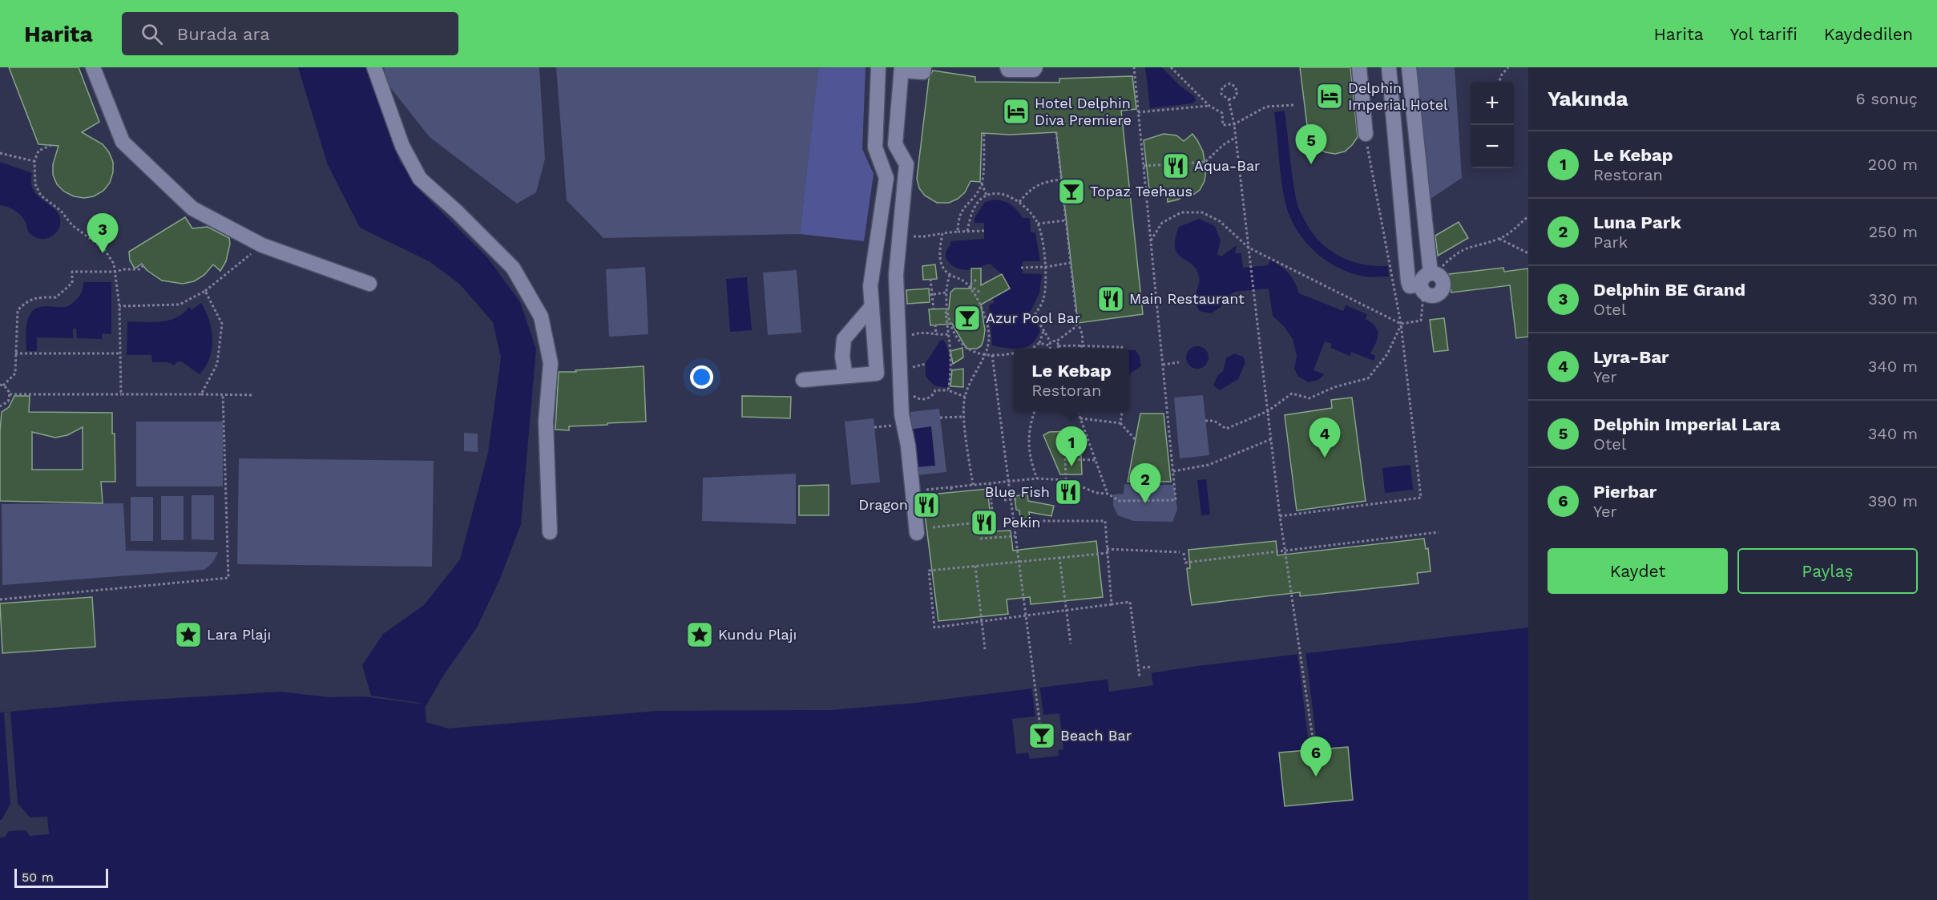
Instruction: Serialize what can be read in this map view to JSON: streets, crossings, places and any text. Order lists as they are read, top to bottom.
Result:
{
  "places": {
    "hotel": ["Delphin Imperial Hotel", "Hotel Delphin Diva Premiere"],
    "restaurant": [
      "Aqua-Bar",
      "Main Restaurant",
      "Blue Fish",
      "Dragon",
      "Pekin"
    ],
    "bar": ["Topaz Teehaus", "Azur Pool Bar", "Beach Bar"],
    "place": ["Lara Plajı", "Kundu Plajı"]
  },
  "scale_bar": "50 m",
  "page": {
    "header": "Harita",
    "search": "Burada ara",
    "nav": ["Harita", "Yol tarifi", "Kaydedilen"],
    "heading": ["Yakında", "6 sonuç"],
    "map_buttons": ["+", "−"],
    "pins": [
      "5",
      "3",
      "4",
      "1",
      "2",
      "6"
    ],
    "list": [
      {
        "mark": "1",
        "name": "Le Kebap",
        "note": "Restoran",
        "value": "200 m"
      },
      {
        "mark": "2",
        "name": "Luna Park",
        "note": "Park",
        "value": "250 m"
      },
      {
        "mark": "3",
        "name": "Delphin BE Grand",
        "note": "Otel",
        "value": "330 m"
      },
      {
        "mark": "4",
        "name": "Lyra-Bar",
        "note": "Yer",
        "value": "340 m"
      },
      {
        "mark": "5",
        "name": "Delphin Imperial Lara",
        "note": "Otel",
        "value": "340 m"
      },
      {
        "mark": "6",
        "name": "Pierbar",
        "note": "Yer",
        "value": "390 m"
      }
    ],
    "popup": ["Le Kebap", "Restoran"],
    "buttons": ["Kaydet", "Paylaş"],
    "scale": "50 m"
  }
}
